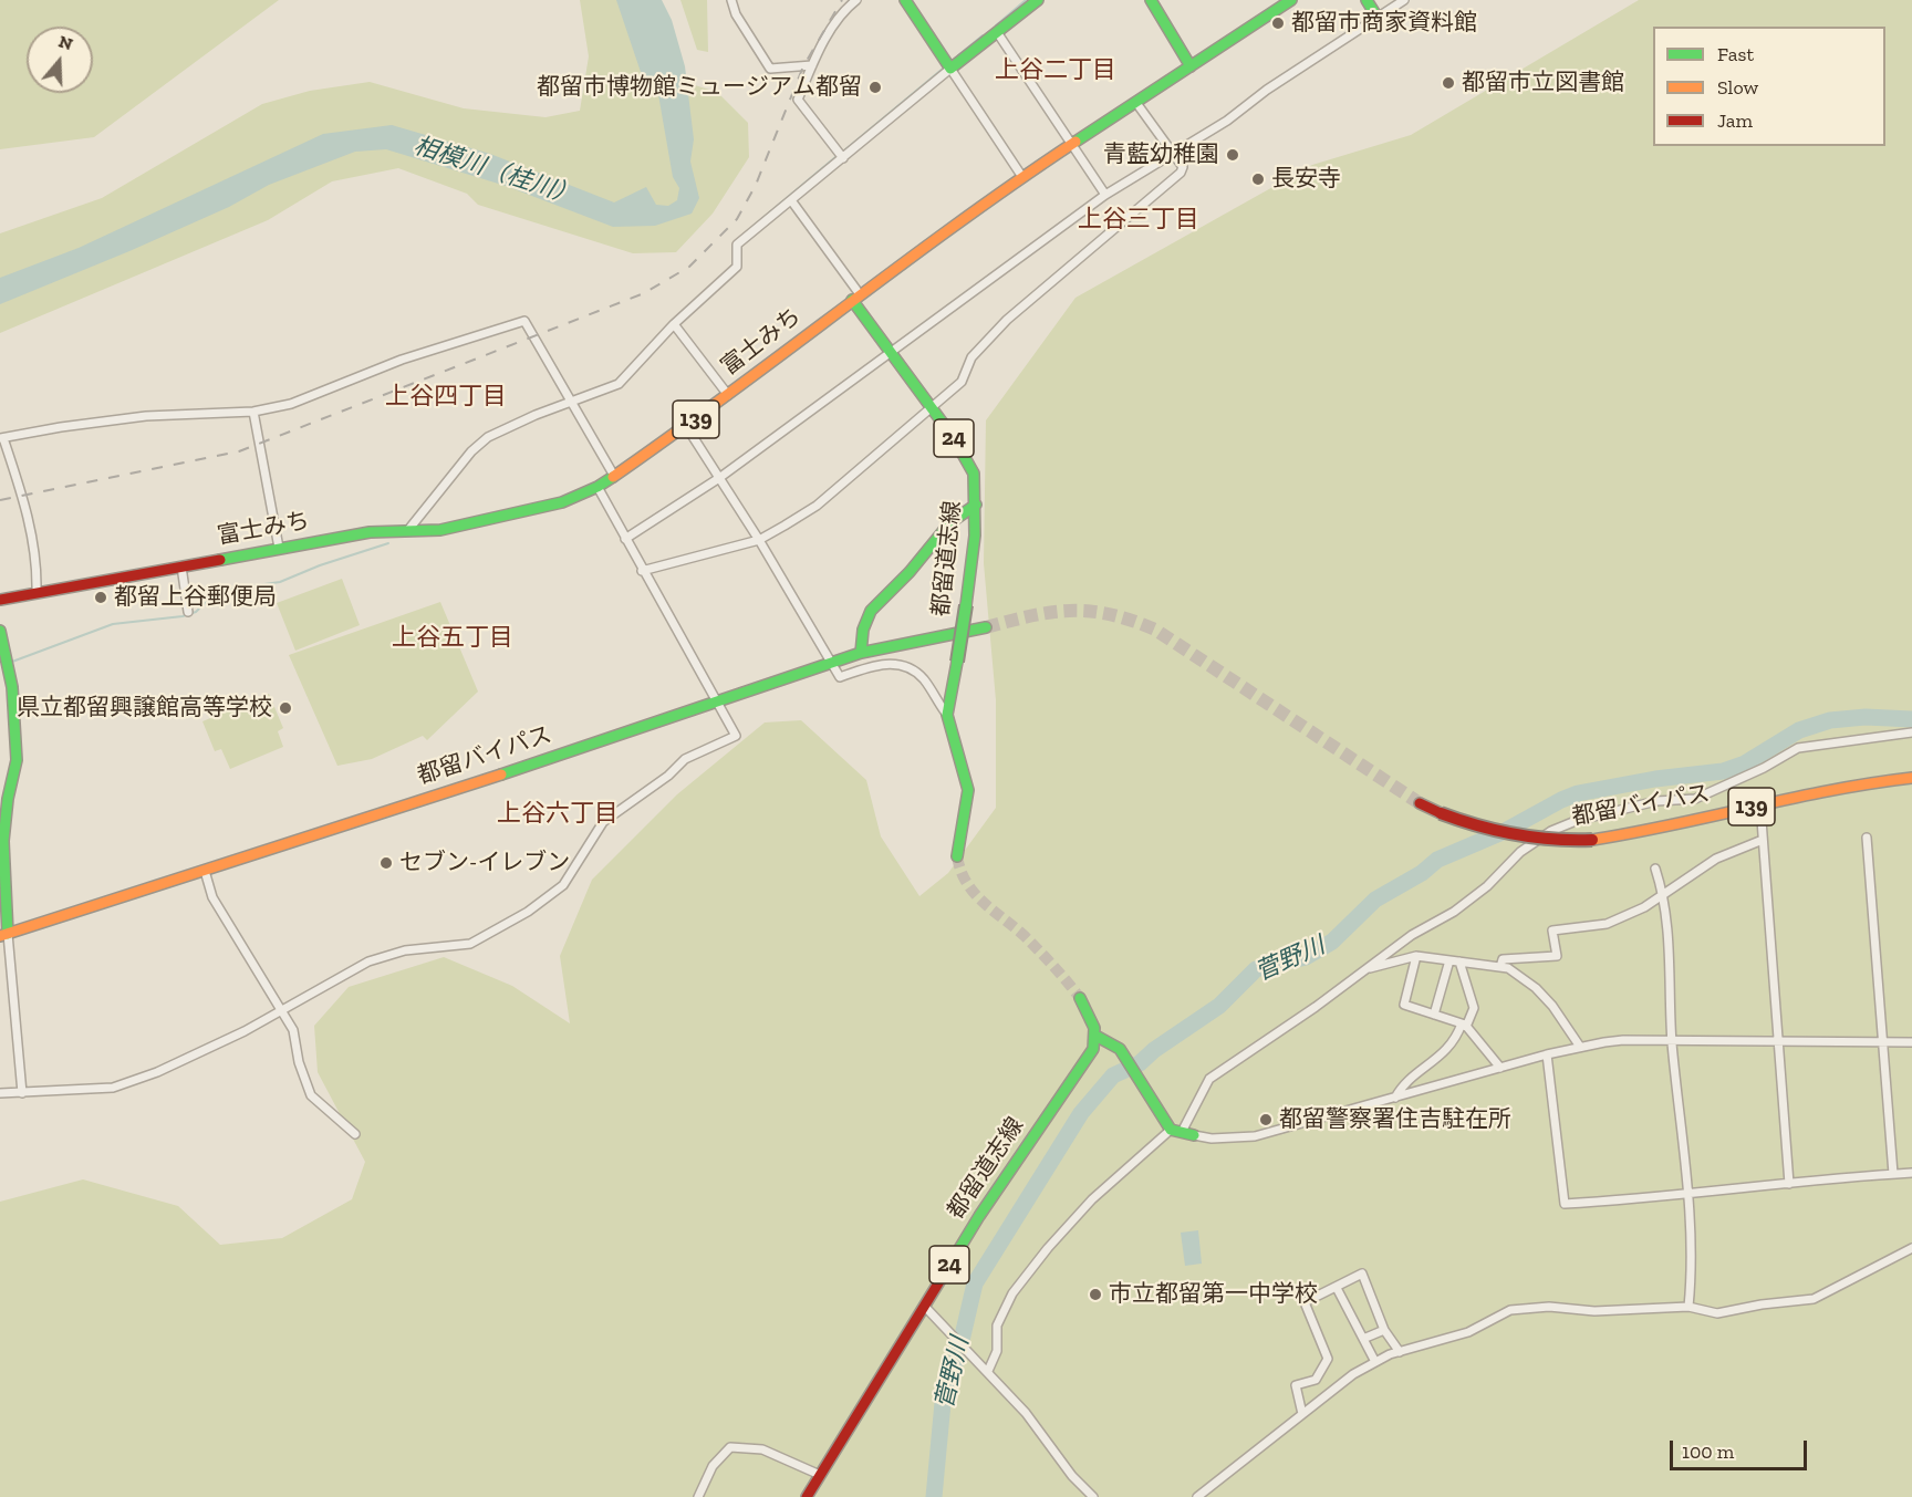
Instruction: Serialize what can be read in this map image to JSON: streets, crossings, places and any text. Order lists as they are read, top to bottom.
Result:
{
  "streets": {
    "main road": [
      "富士みち",
      "139",
      "24",
      "都留道志線",
      "都留バイパス"
    ]
  },
  "crossings": [
    ["富士みち", "都留道志線"]
  ],
  "districts": [
    "上谷二丁目",
    "上谷三丁目",
    "上谷四丁目",
    "上谷五丁目",
    "上谷六丁目"
  ],
  "water": ["相模川（桂川）", "菅野川"],
  "places": [
    "都留市商家資料館",
    "都留市立図書館",
    "都留市博物館ミュージアム都留",
    "青藍幼稚園",
    "長安寺",
    "都留上谷郵便局",
    "県立都留興譲館高等学校",
    "セブン-イレブン",
    "都留警察署住吉駐在所",
    "市立都留第一中学校"
  ],
  "legend": ["Fast", "Slow", "Jam"],
  "scale_bar": "100 m",
  "north": "top"
}
